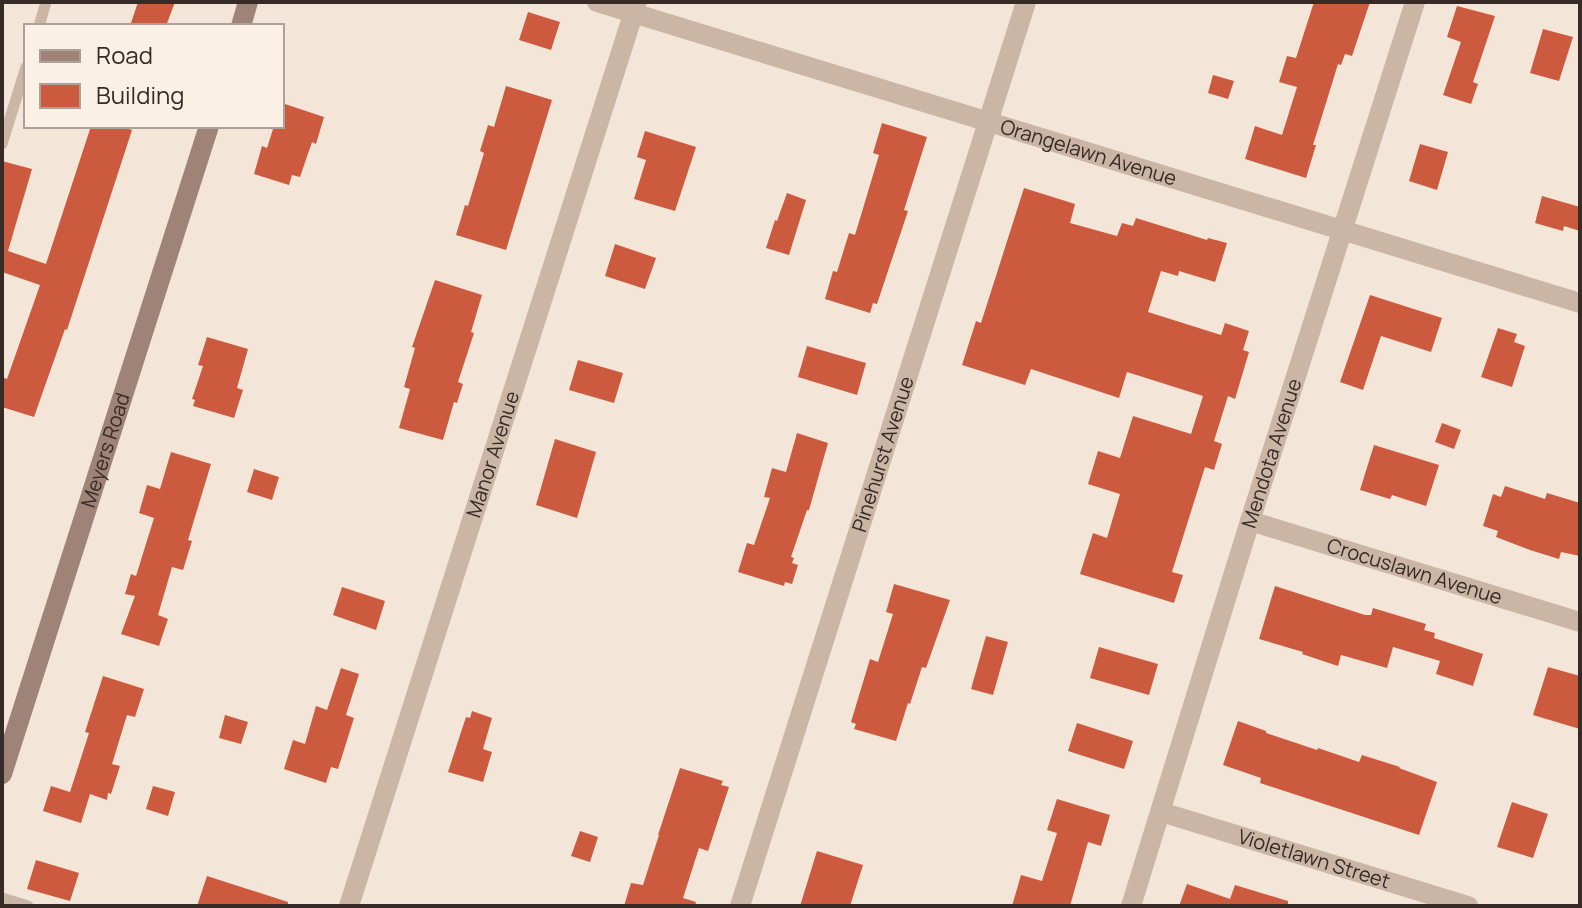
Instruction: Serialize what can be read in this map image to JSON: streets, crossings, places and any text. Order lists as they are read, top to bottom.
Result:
{
  "streets": {
    "street": [
      "Orangelawn Avenue",
      "Meyers Road",
      "Manor Avenue",
      "Pinehurst Avenue",
      "Mendota Avenue",
      "Crocuslawn Avenue",
      "Violetlawn Street"
    ]
  },
  "crossings": [
    ["Orangelawn Avenue", "Manor Avenue"],
    ["Orangelawn Avenue", "Pinehurst Avenue"],
    ["Orangelawn Avenue", "Mendota Avenue"],
    ["Mendota Avenue", "Crocuslawn Avenue"],
    ["Mendota Avenue", "Violetlawn Street"]
  ],
  "legend": ["Road", "Building"]
}
